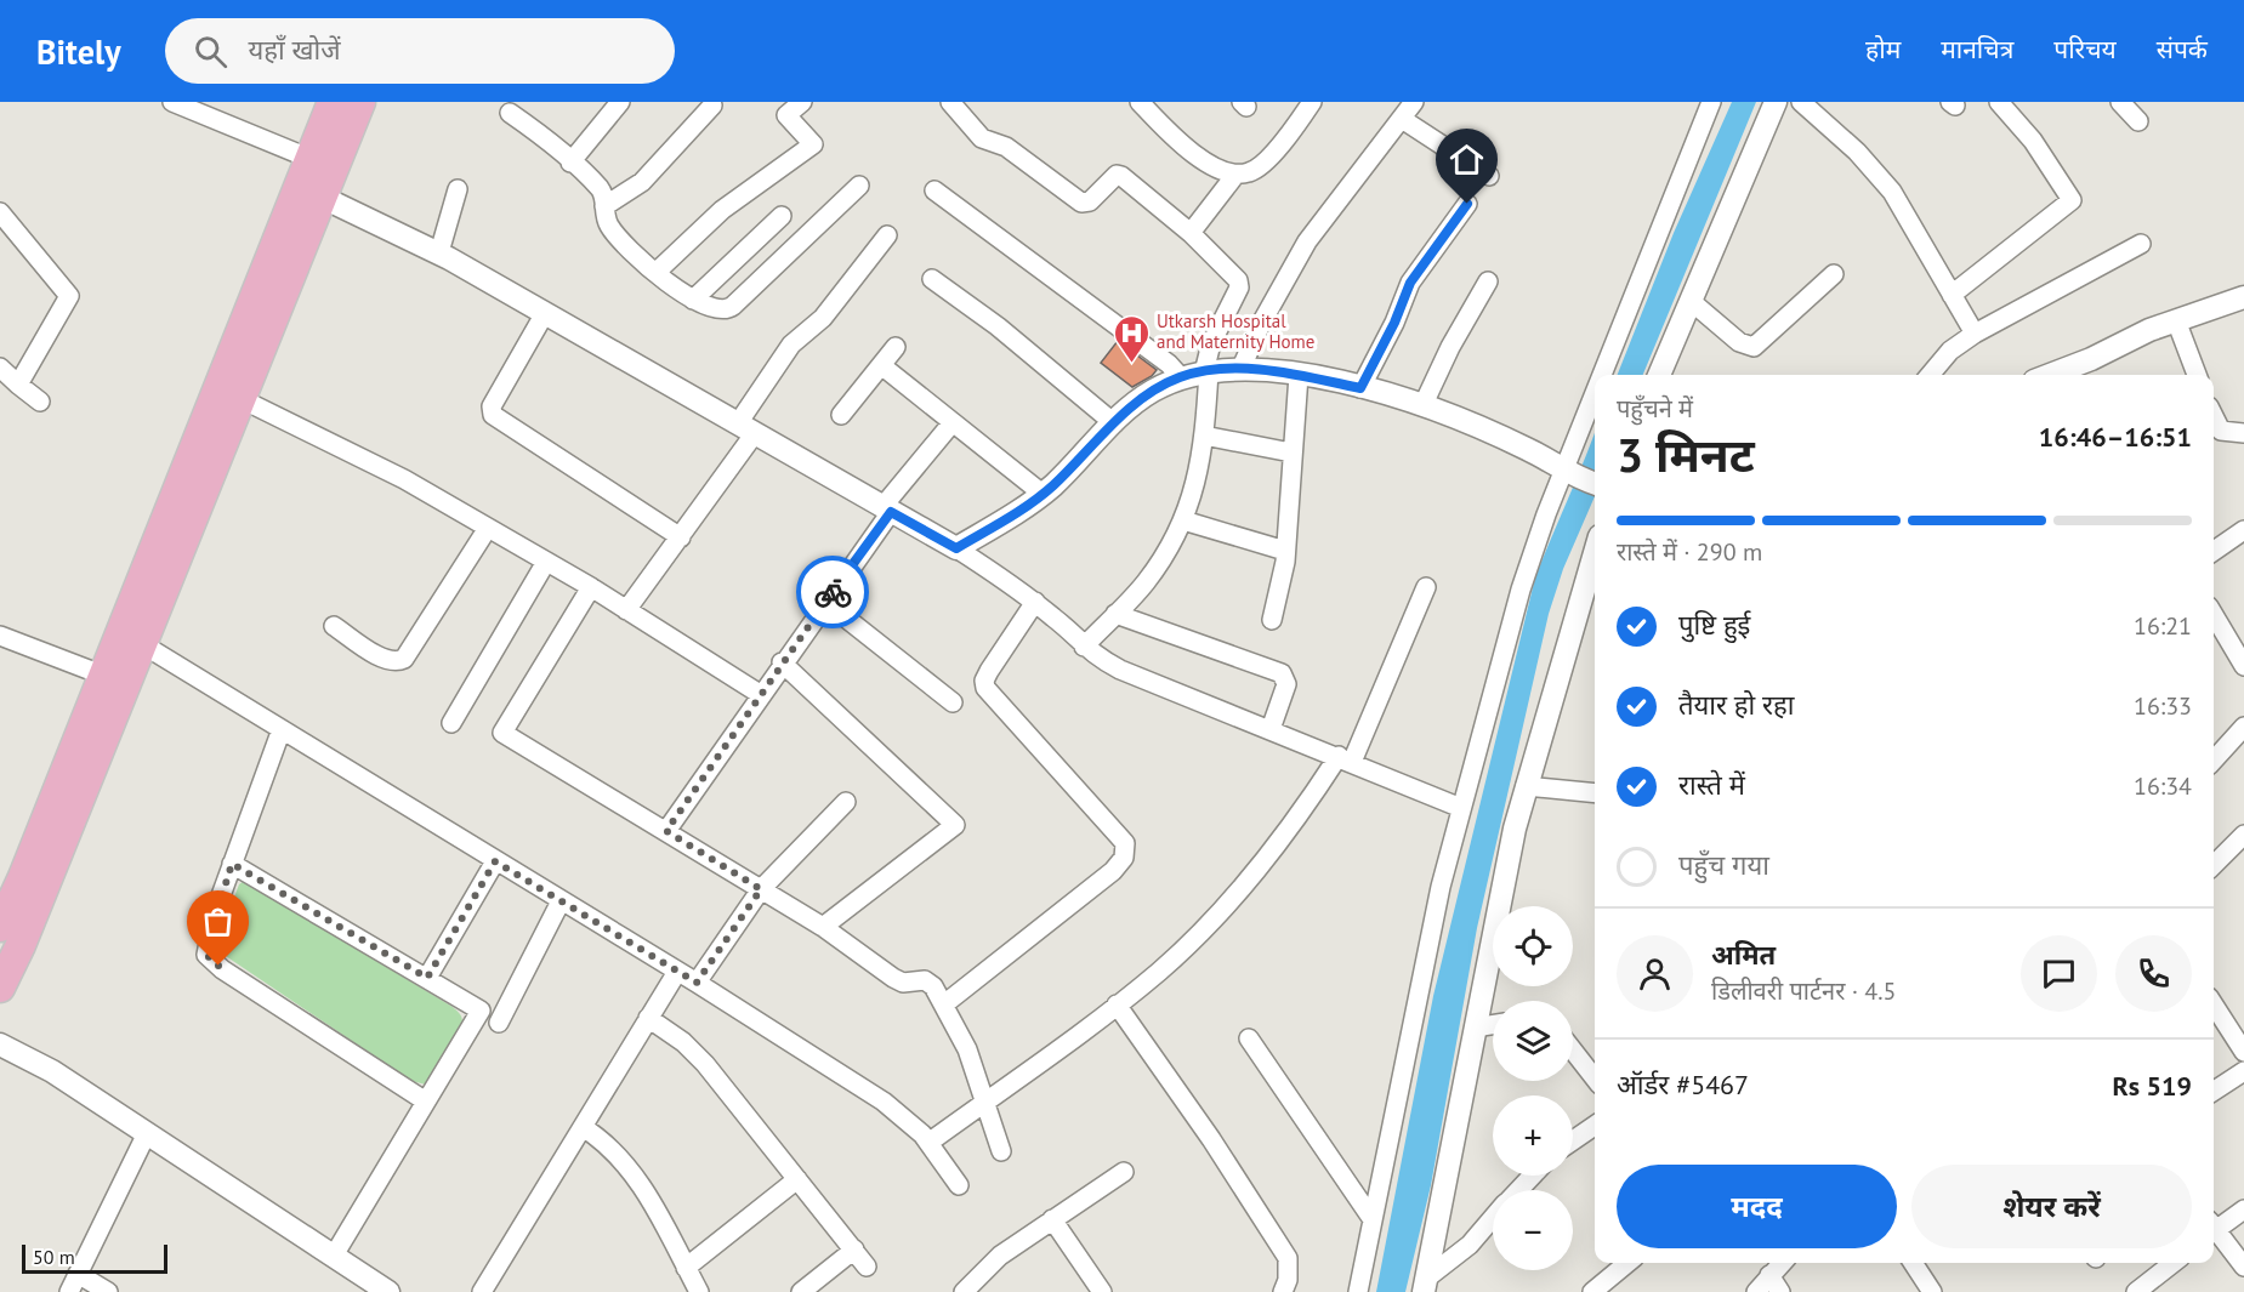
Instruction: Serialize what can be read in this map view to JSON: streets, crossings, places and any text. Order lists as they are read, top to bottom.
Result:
{
  "places": {
    "hospital": ["Utkarsh Hospital and Maternity Home"]
  },
  "scale_bar": "50 m",
  "page": {
    "header": "Bitely",
    "search": "यहाँ खोजें",
    "nav": [
      "होम",
      "मानचित्र",
      "परिचय",
      "संपर्क"
    ],
    "heading": ["3 मिनट", "पहुँचने में", "16:46–16:51"],
    "panel": [
      "अमित",
      "डिलीवरी पार्टनर · 4.5",
      "ऑर्डर #5467",
      "Rs 519"
    ],
    "bar": "रास्ते में · 290 m",
    "list": [
      ["पुष्टि हुई", "16:21"],
      ["तैयार हो रहा", "16:33"],
      ["रास्ते में", "16:34"],
      "पहुँच गया"
    ],
    "map_buttons": ["+", "−"],
    "buttons": ["मदद", "शेयर करें"],
    "scale": "50 m"
  }
}
